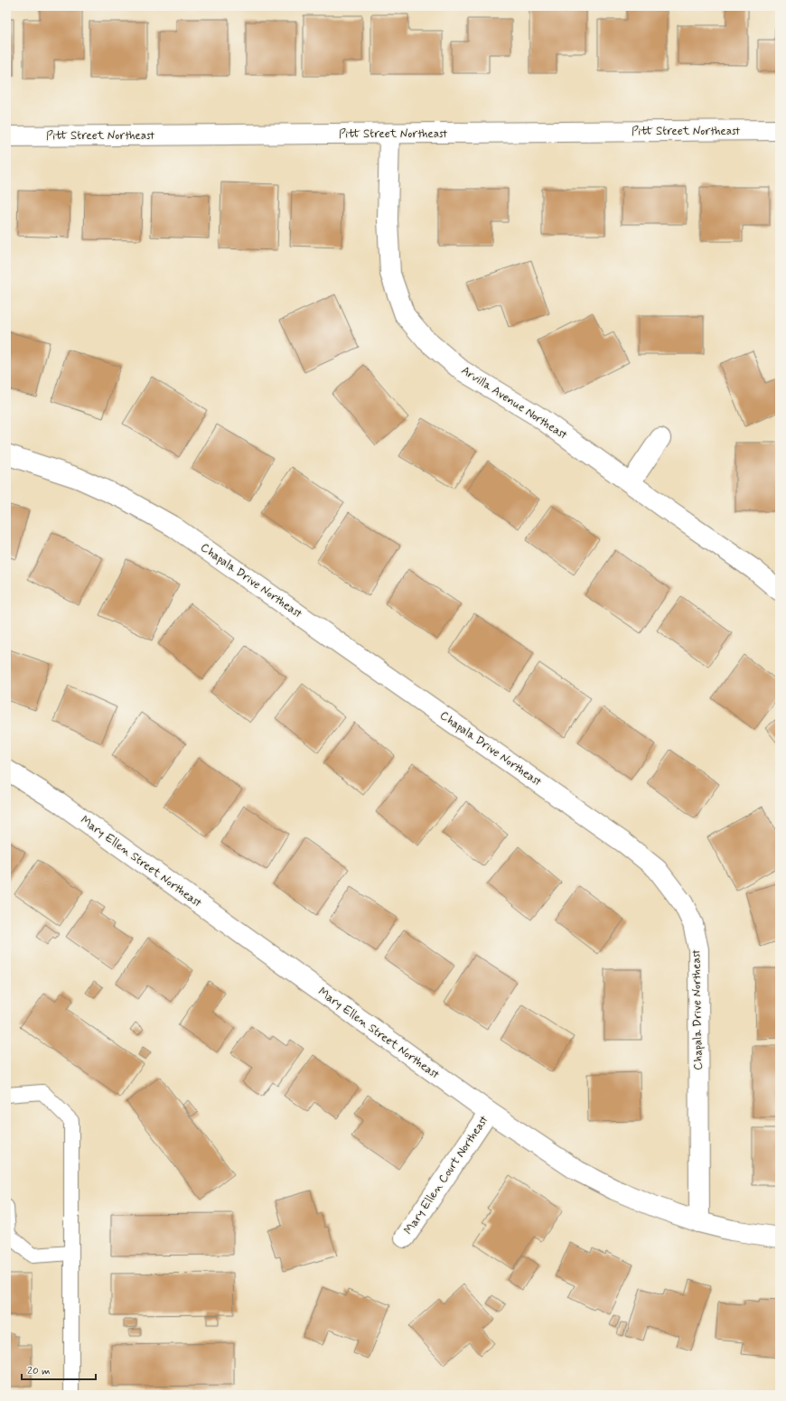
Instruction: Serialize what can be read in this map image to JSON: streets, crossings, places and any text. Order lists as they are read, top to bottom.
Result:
{
  "streets": {
    "street": [
      "Pitt Street Northeast",
      "Arvilla Avenue Northeast",
      "Chapala Drive Northeast",
      "Mary Ellen Street Northeast",
      "Mary Ellen Court Northeast"
    ]
  },
  "crossings": [
    ["Pitt Street Northeast", "Arvilla Avenue Northeast"],
    ["Chapala Drive Northeast", "Mary Ellen Street Northeast"],
    ["Mary Ellen Street Northeast", "Mary Ellen Court Northeast"]
  ],
  "scale_bar": "20 m"
}
